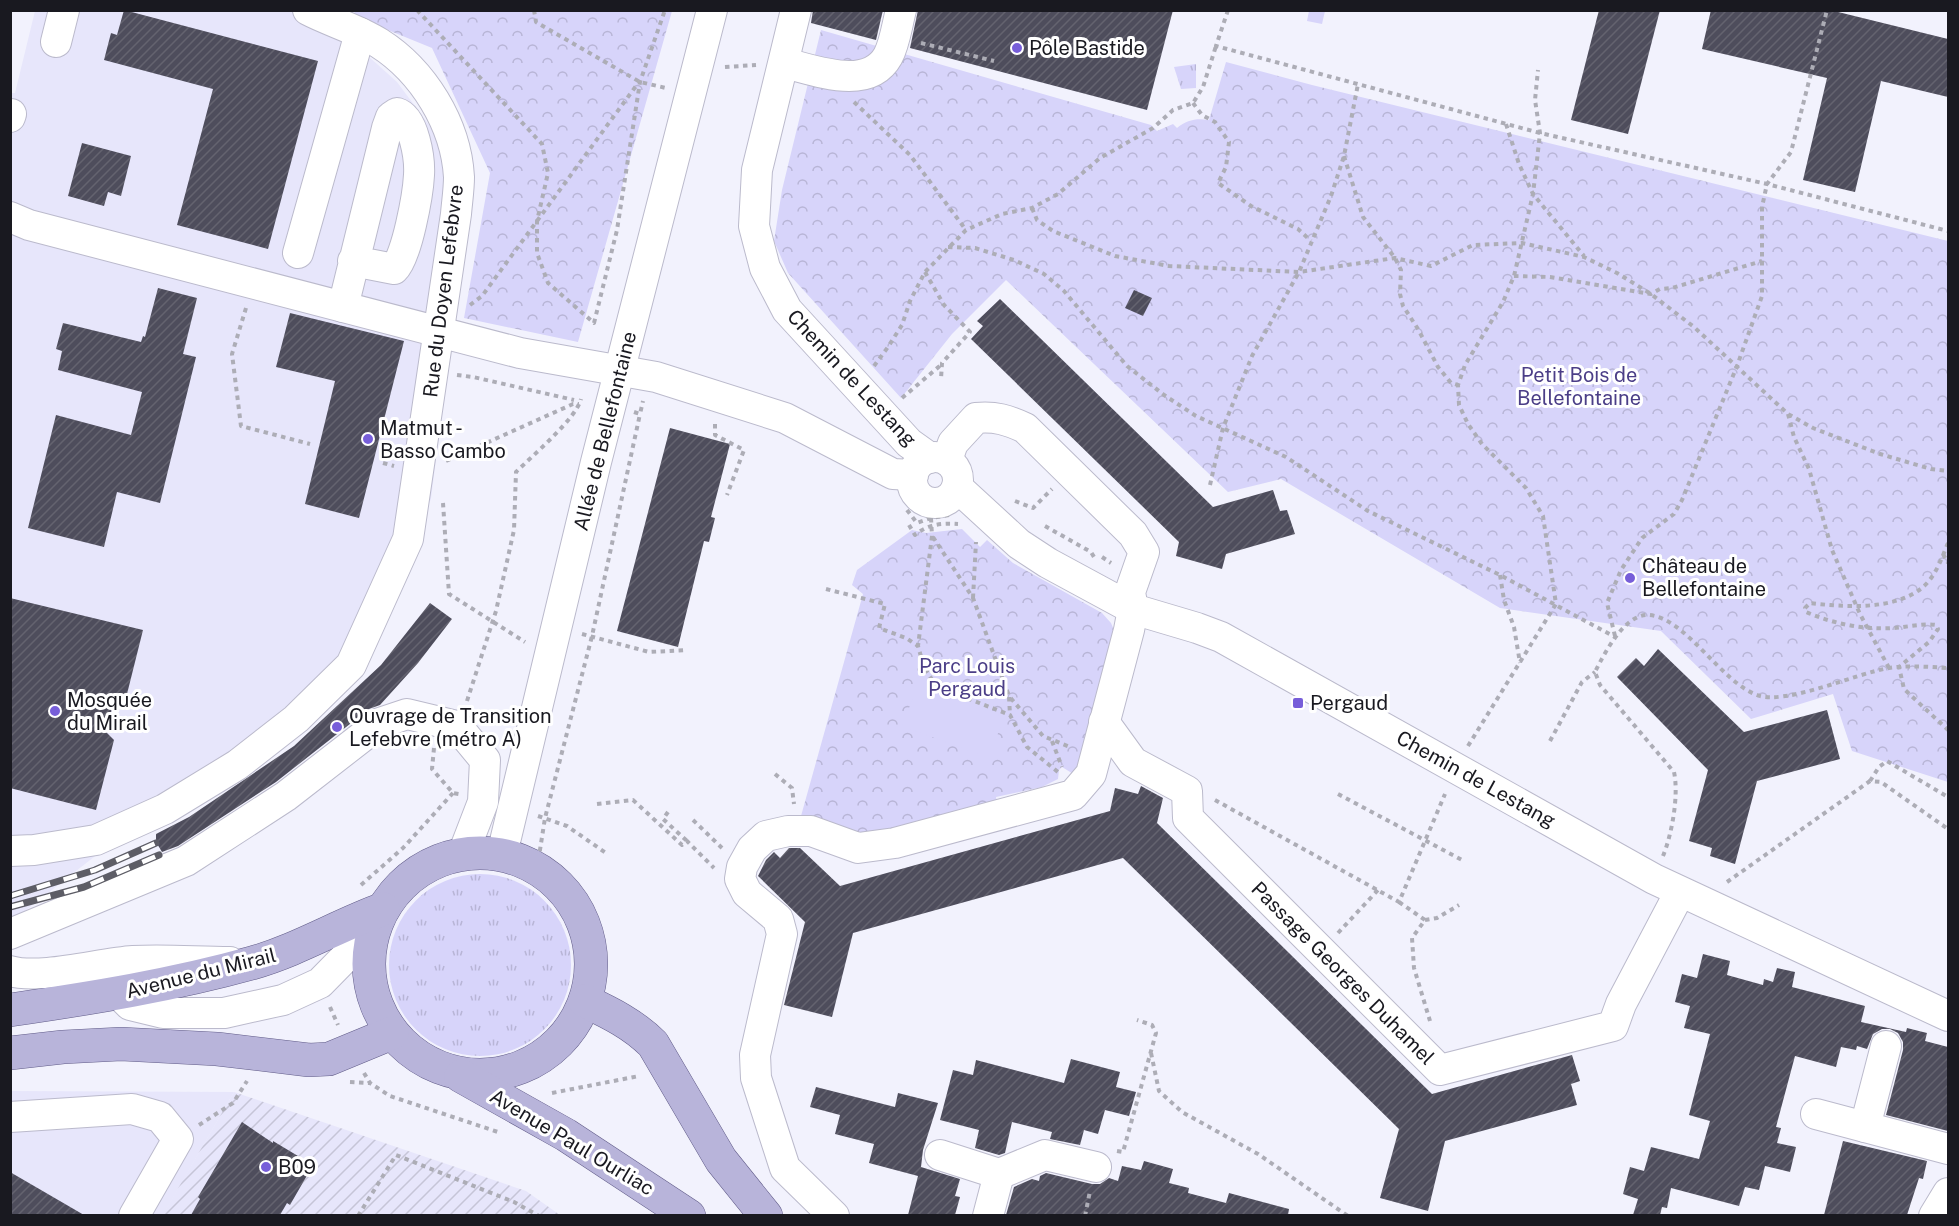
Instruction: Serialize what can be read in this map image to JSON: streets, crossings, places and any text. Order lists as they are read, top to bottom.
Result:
{
  "streets": {
    "main road": ["Avenue du Mirail", "Avenue Paul Ourliac"],
    "street": [
      "Rue du Doyen Lefebvre",
      "Chemin de Lestang",
      "Allée de Bellefontaine",
      "Passage Georges Duhamel"
    ]
  },
  "crossings": [
    ["Chemin de Lestang", "Passage Georges Duhamel"]
  ],
  "parks": ["Petit Bois de Bellefontaine", "Parc Louis Pergaud"],
  "places": {
    "other": [
      "Pôle Bastide",
      "Matmut - Basso Cambo",
      "Château de Bellefontaine",
      "Mosquée du Mirail",
      "Ouvrage de Transition Lefebvre (métro A)",
      "B09"
    ],
    "transit": ["Pergaud"]
  }
}
